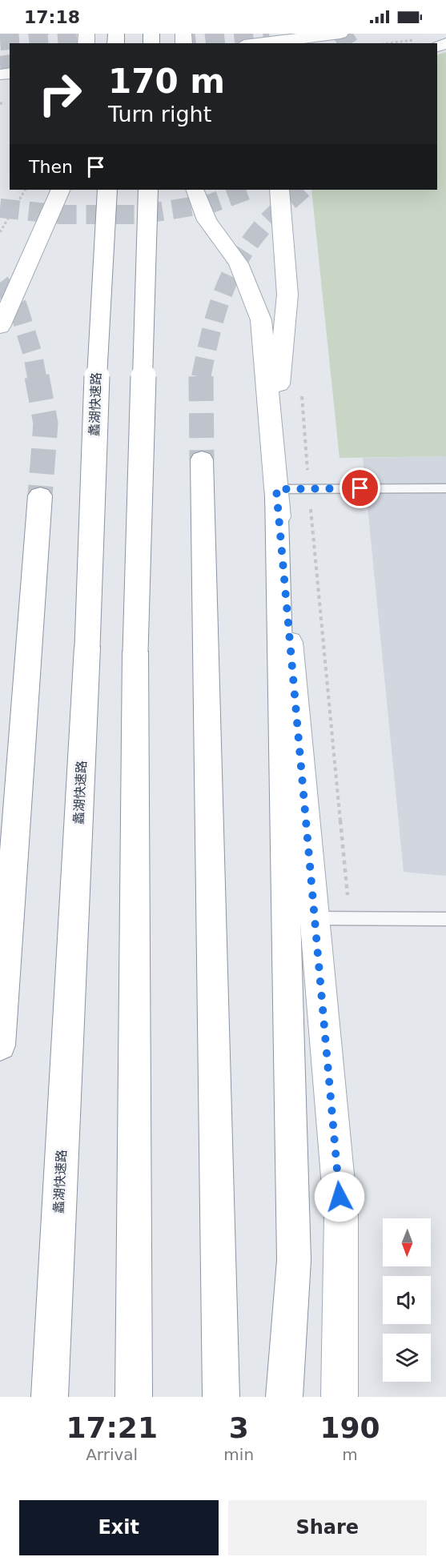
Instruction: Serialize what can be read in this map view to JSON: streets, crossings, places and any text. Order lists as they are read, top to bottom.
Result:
{
  "streets": {
    "main road": ["蠡湖快速路"]
  },
  "north": "bottom",
  "page": {
    "status": "17:18",
    "turn": ["170 m", "Turn right"],
    "then": "Then",
    "eta": [
      "17:21",
      "Arrival",
      "3",
      "min",
      "190",
      "m"
    ],
    "buttons": ["Exit", "Share"]
  }
}
